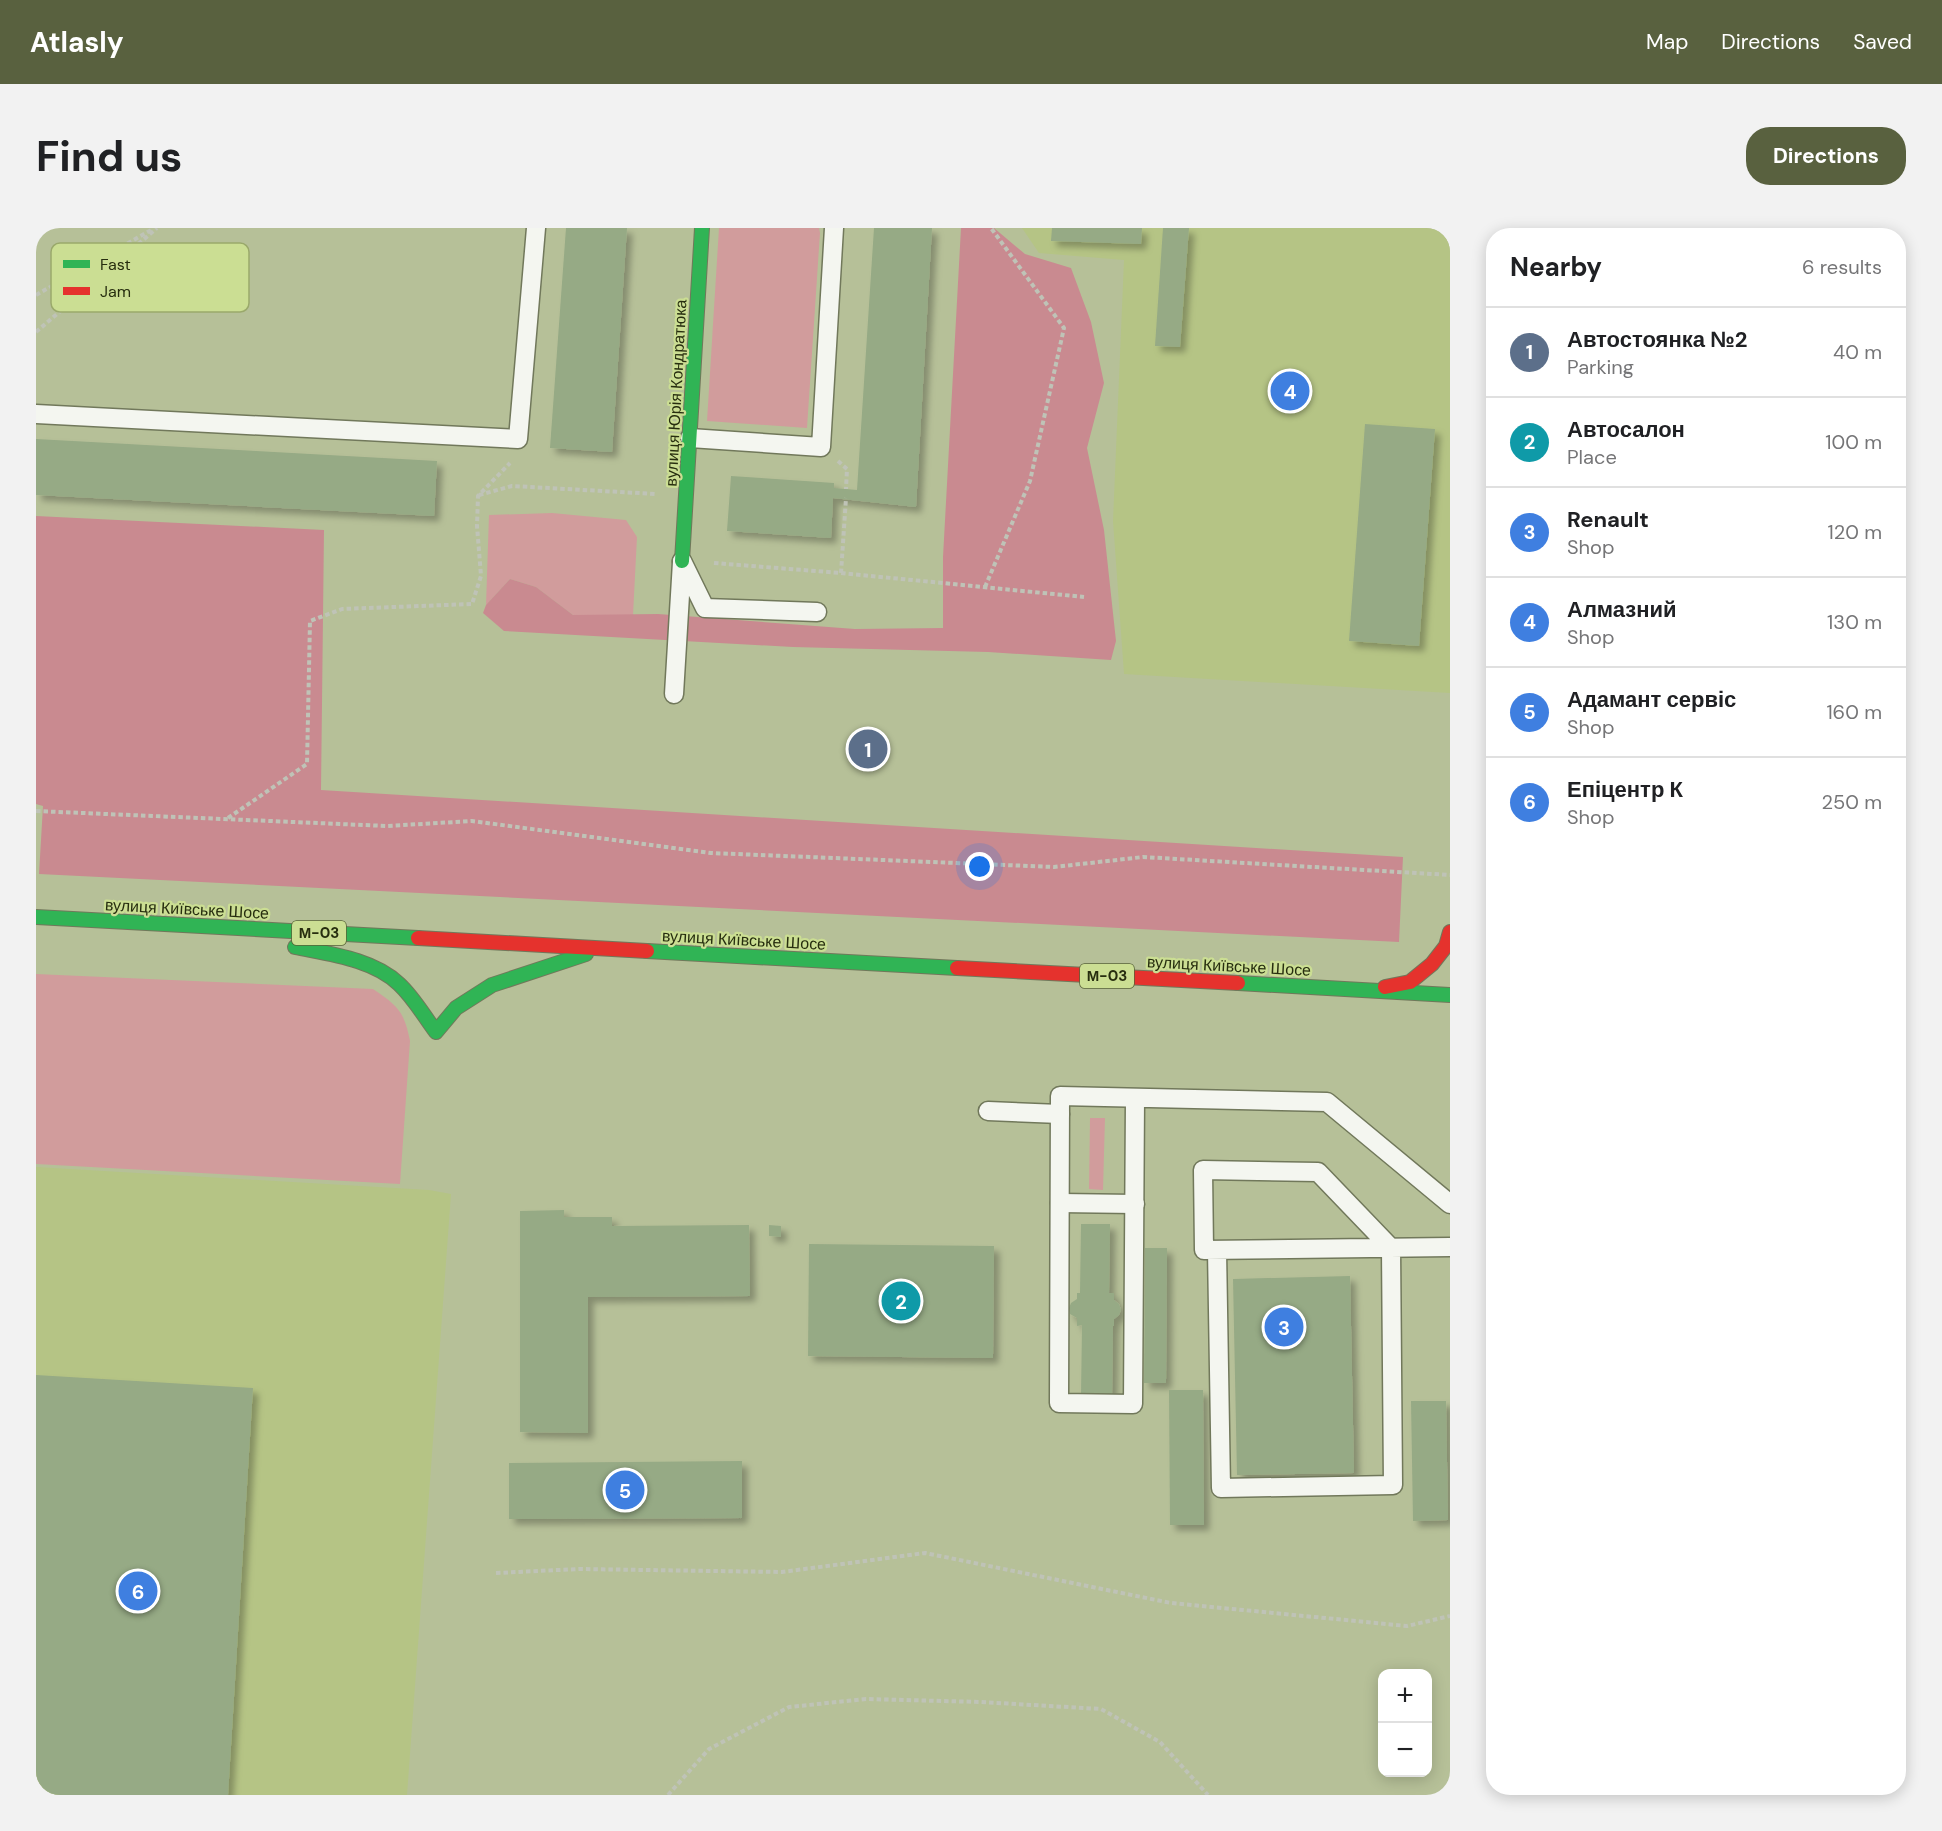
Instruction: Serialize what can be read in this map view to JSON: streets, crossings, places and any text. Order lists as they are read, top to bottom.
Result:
{
  "streets": {
    "main road": ["вулиця Юрія Кондратюка", "вулиця Київське Шосе", "М-03"]
  },
  "legend": ["Fast", "Jam"],
  "page": {
    "header": "Atlasly",
    "nav": ["Map", "Directions", "Saved"],
    "buttons": "Directions",
    "title": "Find us",
    "heading": ["Nearby", "6 results"],
    "list": [
      {
        "mark": "1",
        "name": "Автостоянка №2",
        "note": "Parking",
        "value": "40 m"
      },
      {
        "mark": "2",
        "name": "Автосалон",
        "note": "Place",
        "value": "100 m"
      },
      {
        "mark": "3",
        "name": "Renault",
        "note": "Shop",
        "value": "120 m"
      },
      {
        "mark": "4",
        "name": "Алмазний",
        "note": "Shop",
        "value": "130 m"
      },
      {
        "mark": "5",
        "name": "Адамант сервіс",
        "note": "Shop",
        "value": "160 m"
      },
      {
        "mark": "6",
        "name": "Епіцентр К",
        "note": "Shop",
        "value": "250 m"
      }
    ],
    "pins": [
      "4",
      "1",
      "2",
      "3",
      "5",
      "6"
    ],
    "map_buttons": ["+", "−"]
  }
}
